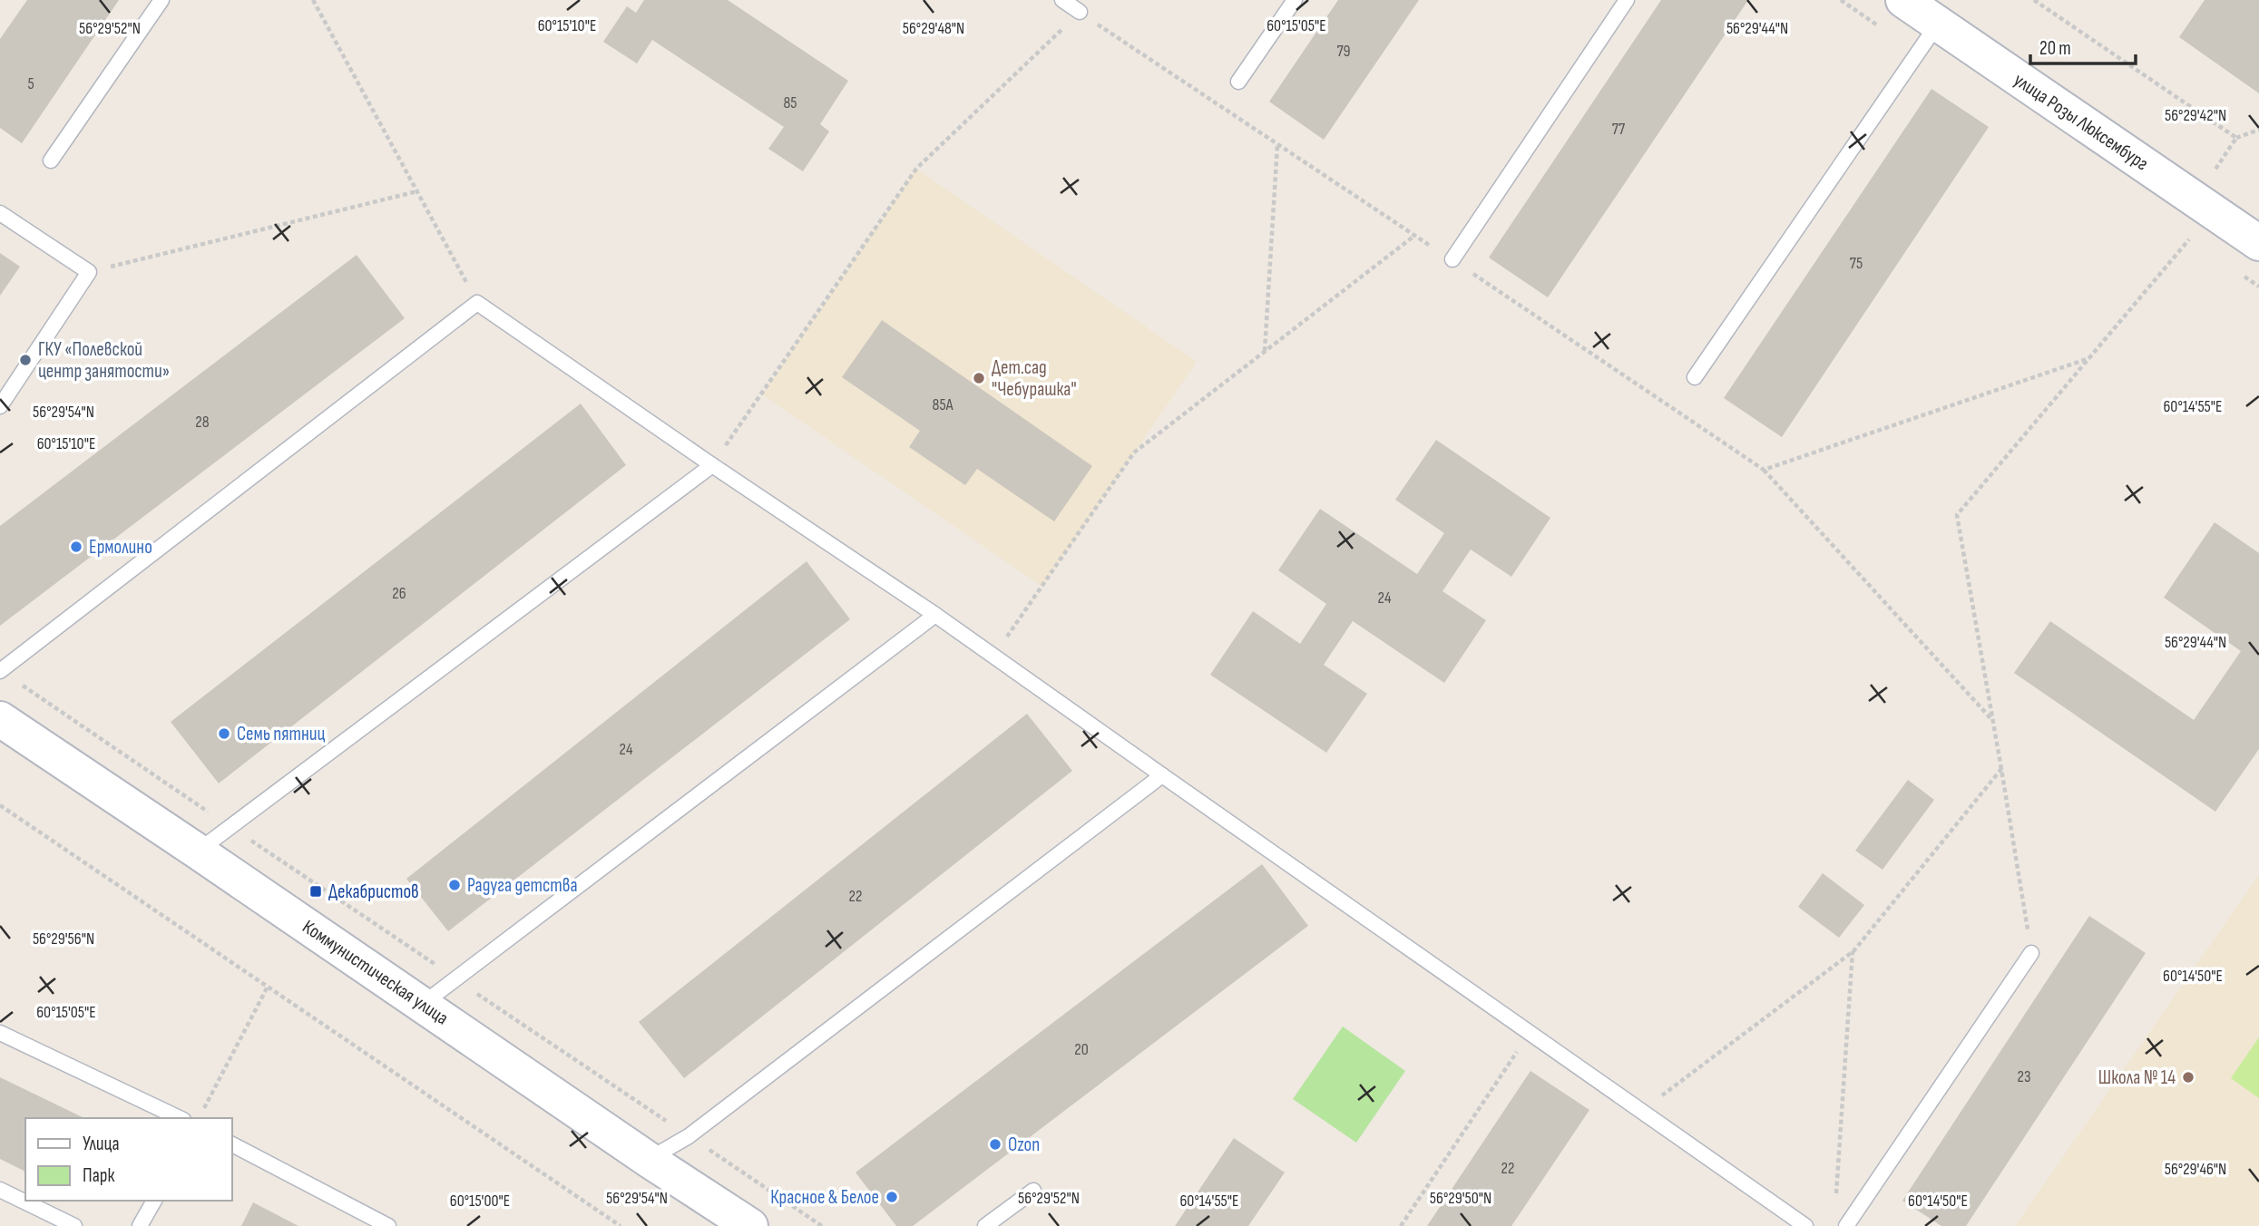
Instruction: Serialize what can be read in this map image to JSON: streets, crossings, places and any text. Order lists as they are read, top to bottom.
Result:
{
  "streets": {
    "street": ["улица Розы Люксембург", "Коммунистическая улица"]
  },
  "places": {
    "other": [
      "ГКУ «Полевской центр занятости»",
      "Дет.сад \"Чебурашка\"",
      "Ермолино",
      "Семь пятниц",
      "Радуга детства",
      "Школа № 14",
      "Ozon",
      "Красное & Белое"
    ],
    "transit": ["Декабристов"]
  },
  "house_numbers": [
    "79",
    "5",
    "85",
    "77",
    "75",
    "85А",
    "28",
    "26",
    "24",
    "24",
    "22",
    "20",
    "23",
    "22"
  ],
  "legend": ["Улица", "Парк"],
  "scale_bar": "20 m",
  "coordinates": [
    "60°15'10\"E",
    "60°15'05\"E",
    "56°29'52\"N",
    "56°29'48\"N",
    "56°29'44\"N",
    "56°29'42\"N",
    "60°14'55\"E",
    "56°29'54\"N",
    "56°29'56\"N",
    "60°14'50\"E",
    "56°29'46\"N",
    "56°29'50\"N",
    "60°15'00\"E"
  ]
}
